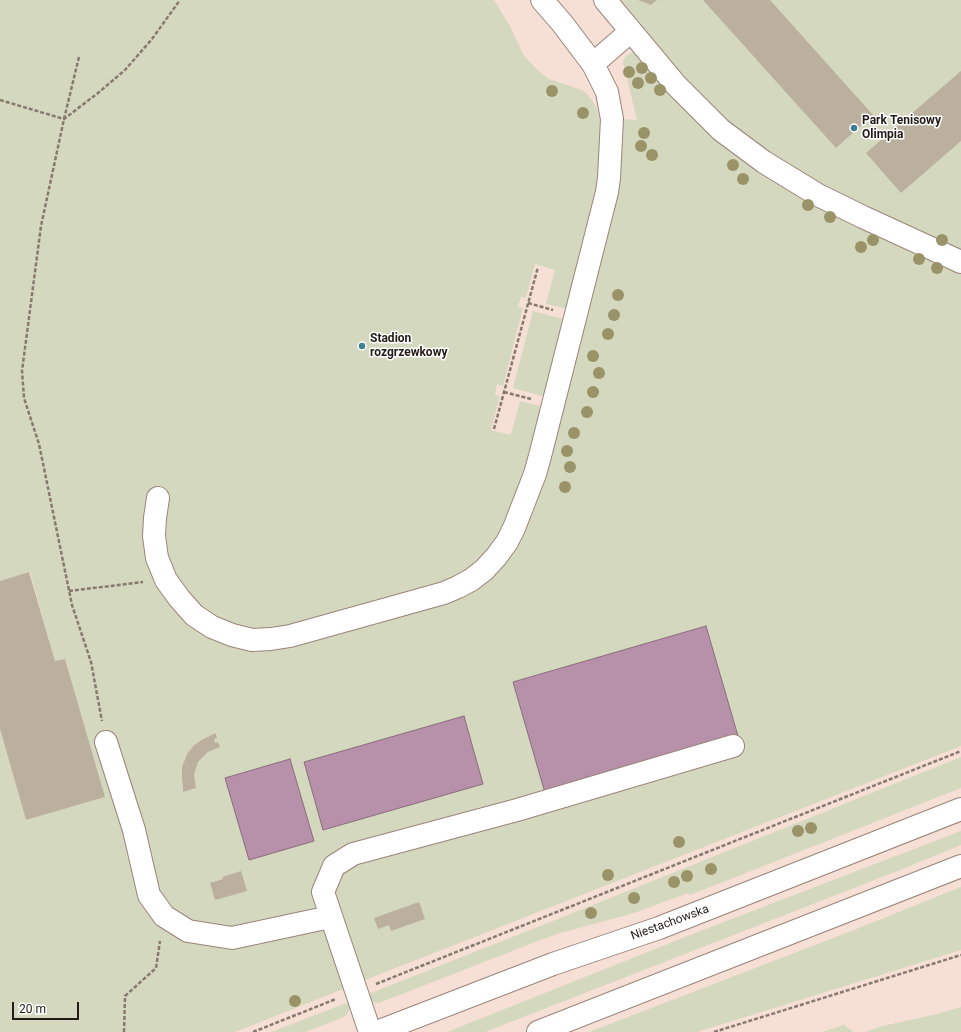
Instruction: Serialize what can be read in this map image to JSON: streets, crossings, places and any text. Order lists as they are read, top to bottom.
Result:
{
  "streets": {
    "main road": ["Niestachowska"]
  },
  "places": ["Park Tenisowy Olimpia", "Stadion rozgrzewkowy"],
  "scale_bar": "20 m"
}
